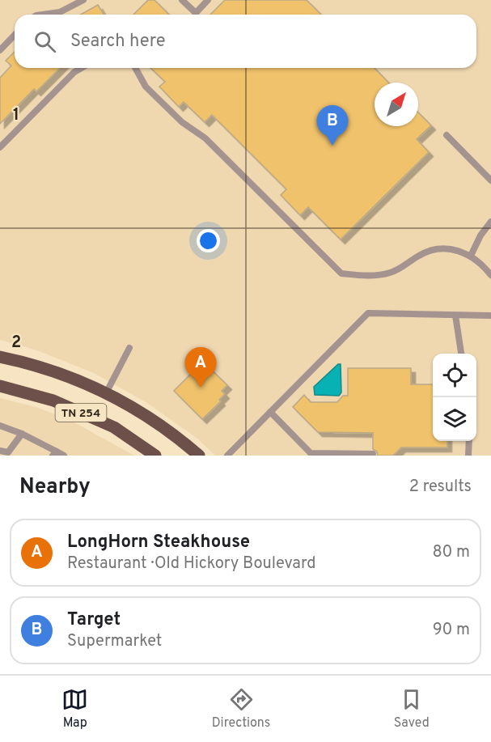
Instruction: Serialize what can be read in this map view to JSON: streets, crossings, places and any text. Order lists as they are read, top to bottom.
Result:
{
  "streets": {
    "main road": ["TN 254"]
  },
  "north": "top right",
  "page": {
    "search": "Search here",
    "pins": ["B", "A"],
    "heading": ["Nearby", "2 results"],
    "list": [
      {
        "mark": "A",
        "name": "LongHorn Steakhouse",
        "note": "Restaurant · Old Hickory Boulevard",
        "value": "80 m"
      },
      {
        "mark": "B",
        "name": "Target",
        "note": "Supermarket",
        "value": "90 m"
      }
    ],
    "nav": ["Map", "Directions", "Saved"]
  },
  "grid": {
    "rows": ["1", "2"]
  }
}
